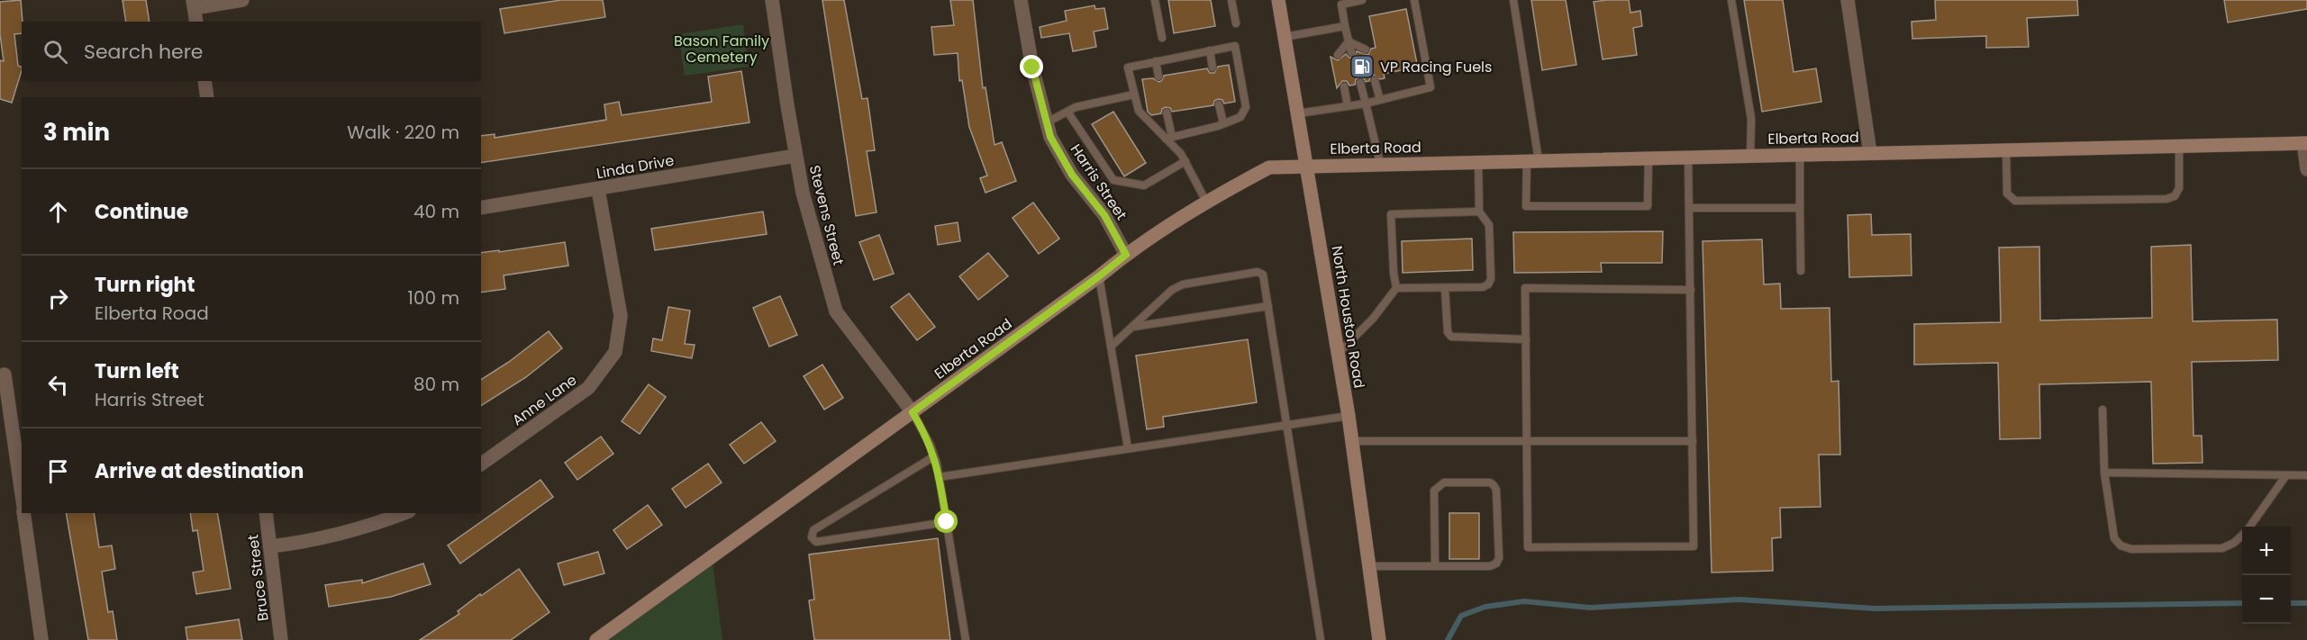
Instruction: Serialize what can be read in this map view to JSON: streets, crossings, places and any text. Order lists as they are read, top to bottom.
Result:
{
  "streets": {
    "street": [
      "Elberta Road",
      "Linda Drive",
      "Harris Street",
      "Stevens Street",
      "North Houston Road",
      "Anne Lane",
      "Bruce Street"
    ]
  },
  "crossings": [
    ["Elberta Road", "Harris Street"],
    ["Elberta Road", "Stevens Street"],
    ["Elberta Road", "North Houston Road"],
    ["Linda Drive", "Stevens Street"],
    ["Linda Drive", "Anne Lane"]
  ],
  "parks": ["Bason Family Cemetery"],
  "places": {
    "fuel station": ["VP Racing Fuels"]
  },
  "page": {
    "search": "Search here",
    "heading": ["3 min", "Walk · 220 m"],
    "list": [
      ["Continue", "40 m"],
      ["Turn right", "Elberta Road", "100 m"],
      ["Turn left", "Harris Street", "80 m"],
      "Arrive at destination"
    ],
    "map_buttons": ["+", "−"]
  }
}
